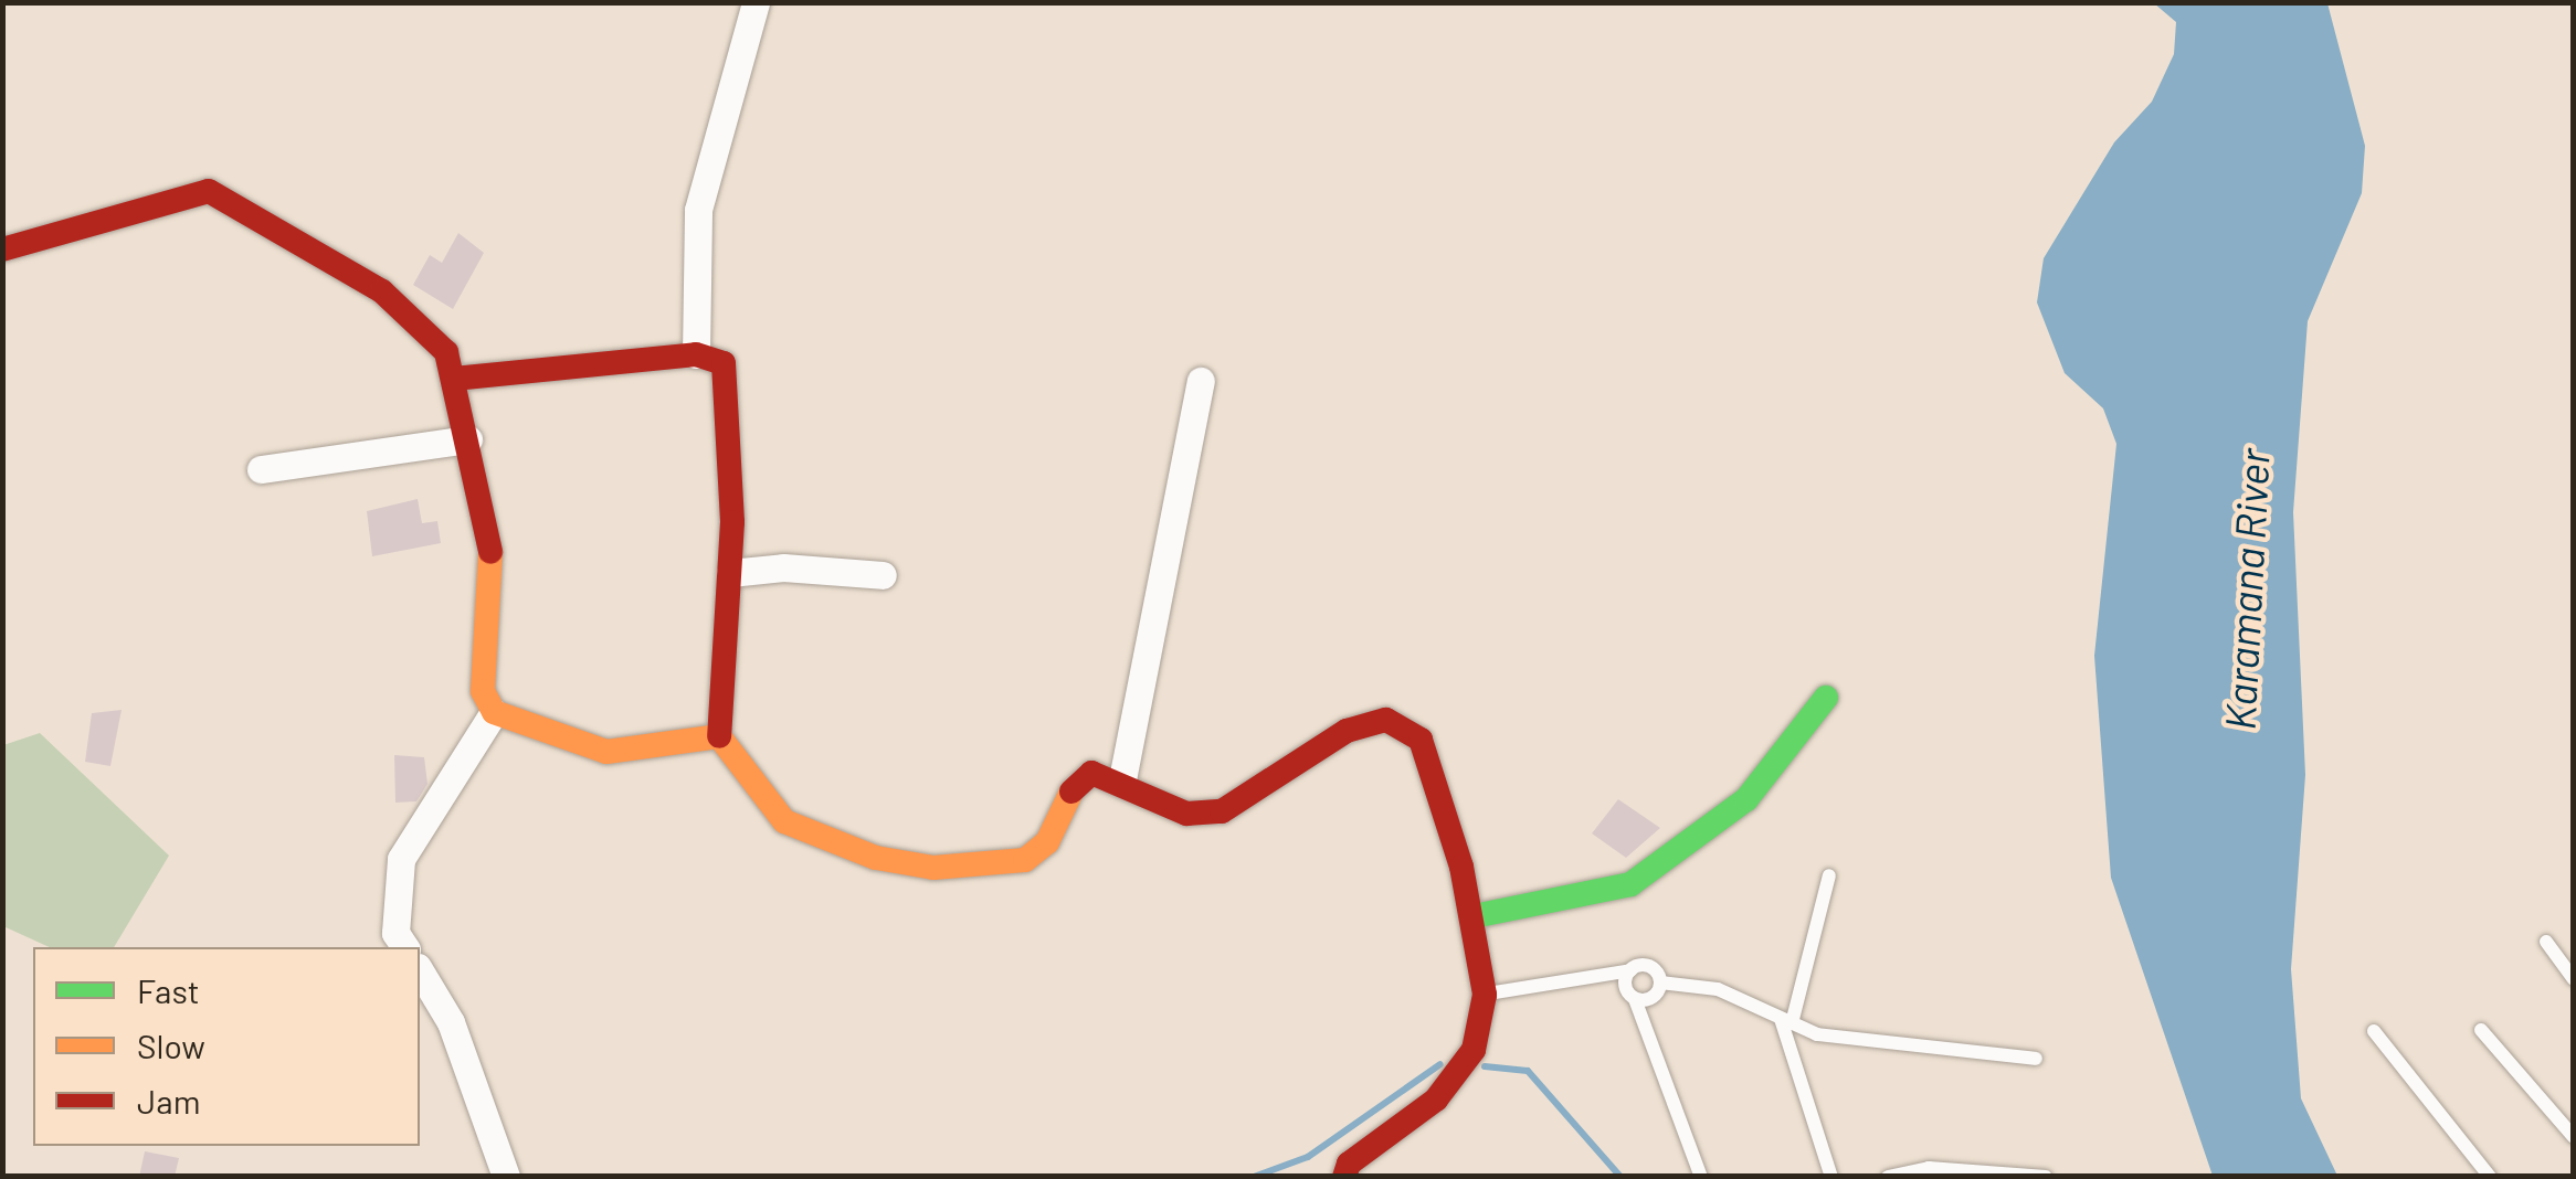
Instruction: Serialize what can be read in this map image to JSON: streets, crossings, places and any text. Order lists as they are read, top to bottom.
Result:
{
  "water": ["Karamana River"],
  "legend": ["Fast", "Slow", "Jam"]
}
